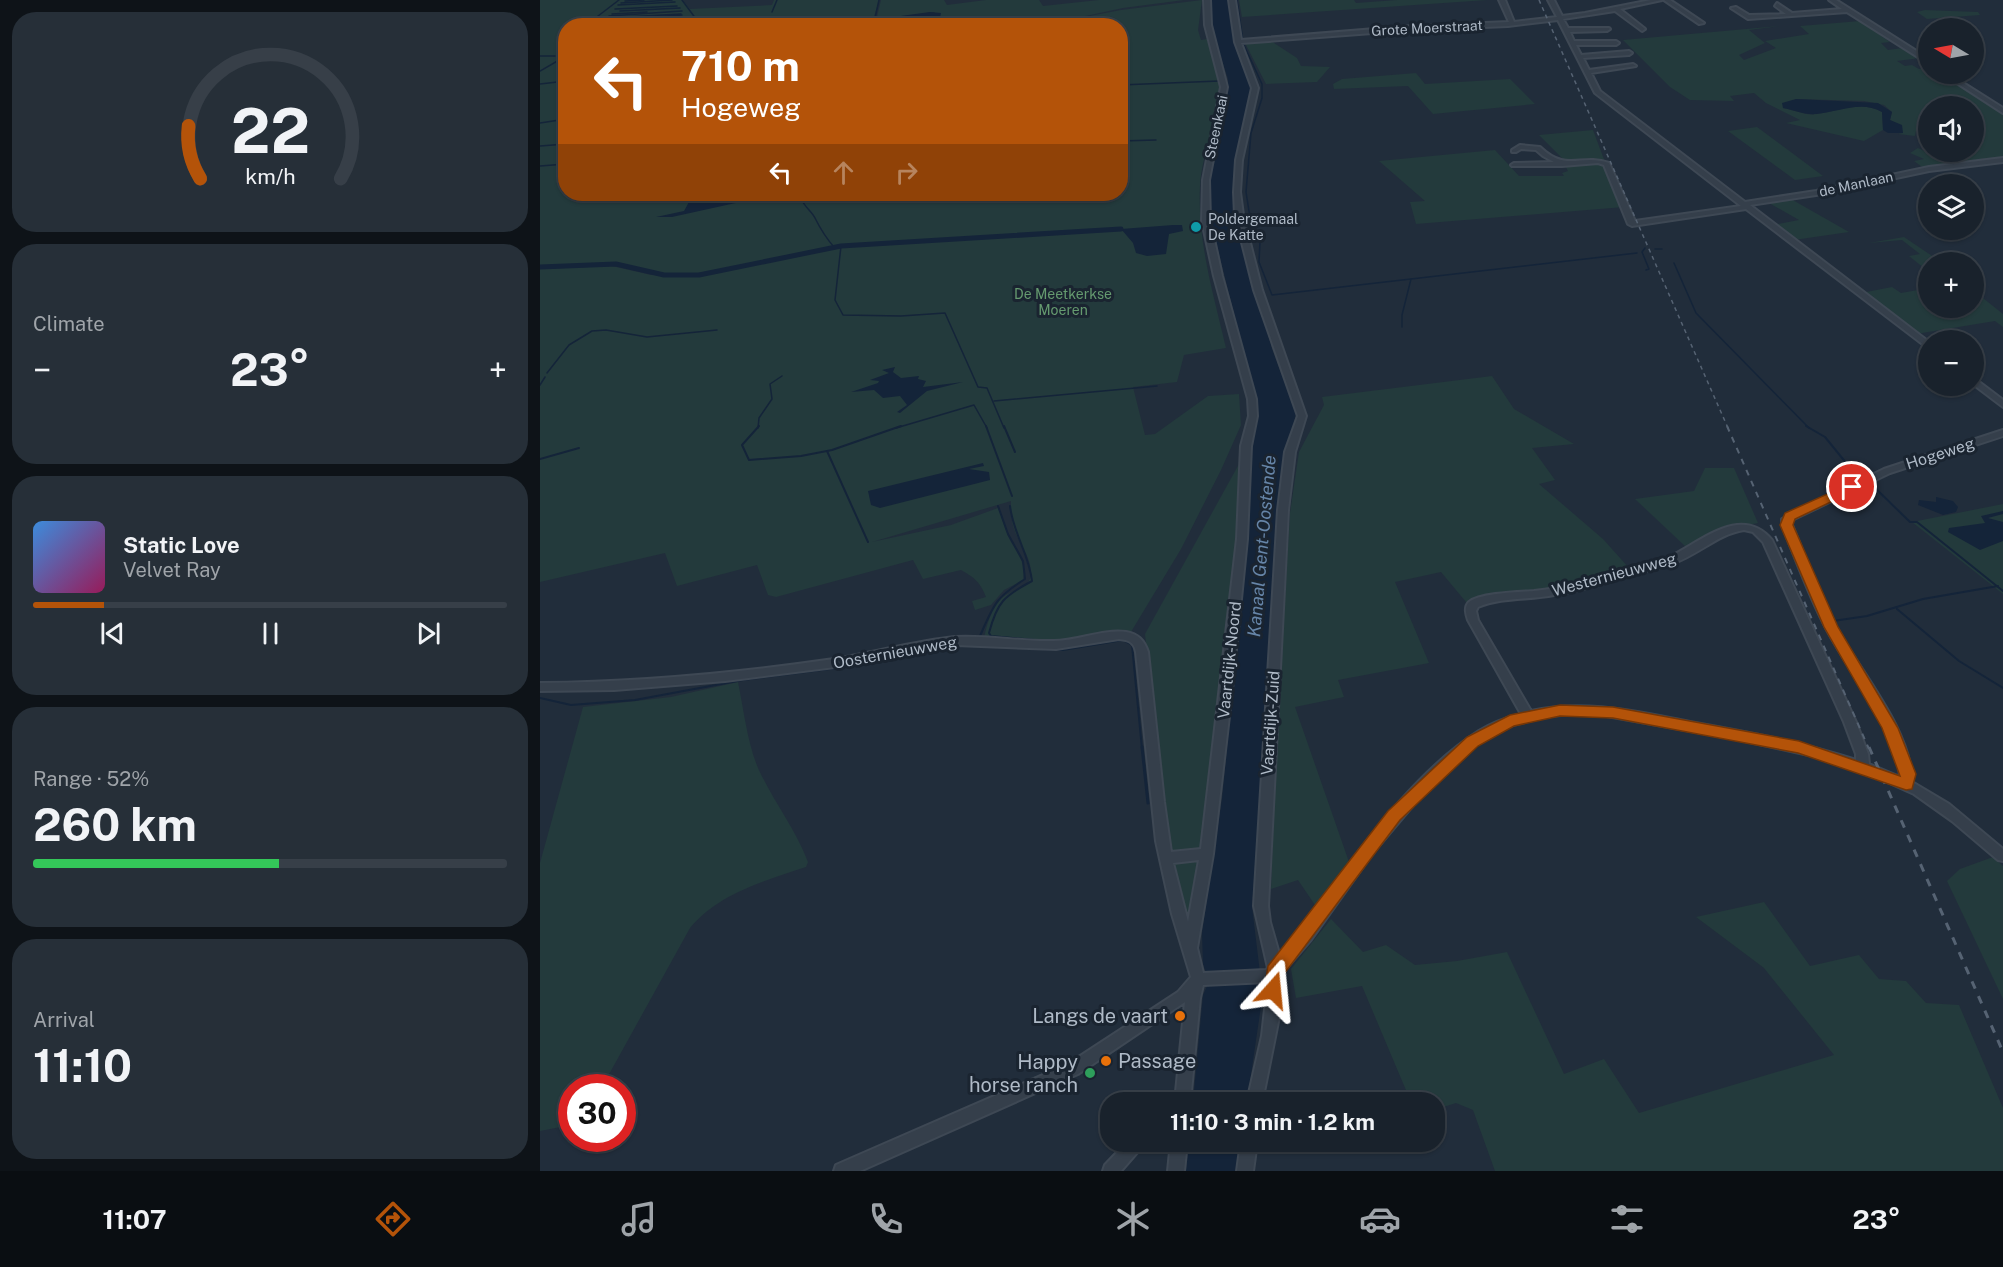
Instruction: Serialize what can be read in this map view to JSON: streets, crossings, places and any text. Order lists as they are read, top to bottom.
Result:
{
  "streets": {
    "street": [
      "Grote Moerstraat",
      "Steenkaai",
      "de Manlaan",
      "Hogeweg",
      "Westernieuwweg",
      "Oosternieuwweg",
      "Vaartdijk-Noord",
      "Vaartdijk-Zuid"
    ]
  },
  "crossings": [
    ["Grote Moerstraat", "Vaartdijk-Zuid"],
    ["Steenkaai", "Vaartdijk-Noord"],
    ["Oosternieuwweg", "Vaartdijk-Noord"]
  ],
  "water": ["Kanaal Gent-Oostende"],
  "parks": ["De Meetkerkse Moeren"],
  "places": [
    "Poldergemaal De Katte",
    "Langs de vaart",
    "Passage",
    "Happy horse ranch"
  ],
  "north": "left",
  "page": {
    "map_buttons": ["+", "−"],
    "turn": ["710 m", "Hogeweg"],
    "tile": [
      "Climate",
      ["Range · 52%", "260 km"],
      ["Arrival", "11:10"]
    ],
    "heat": ["−", "23°", "+"],
    "song": ["Static Love", "Velvet Ray"],
    "limit": "30",
    "trip": "11:10 · 3 min · 1.2 km",
    "tabs": ["11:07", "23°"],
    "gauge": ["22", "km/h"]
  }
}
